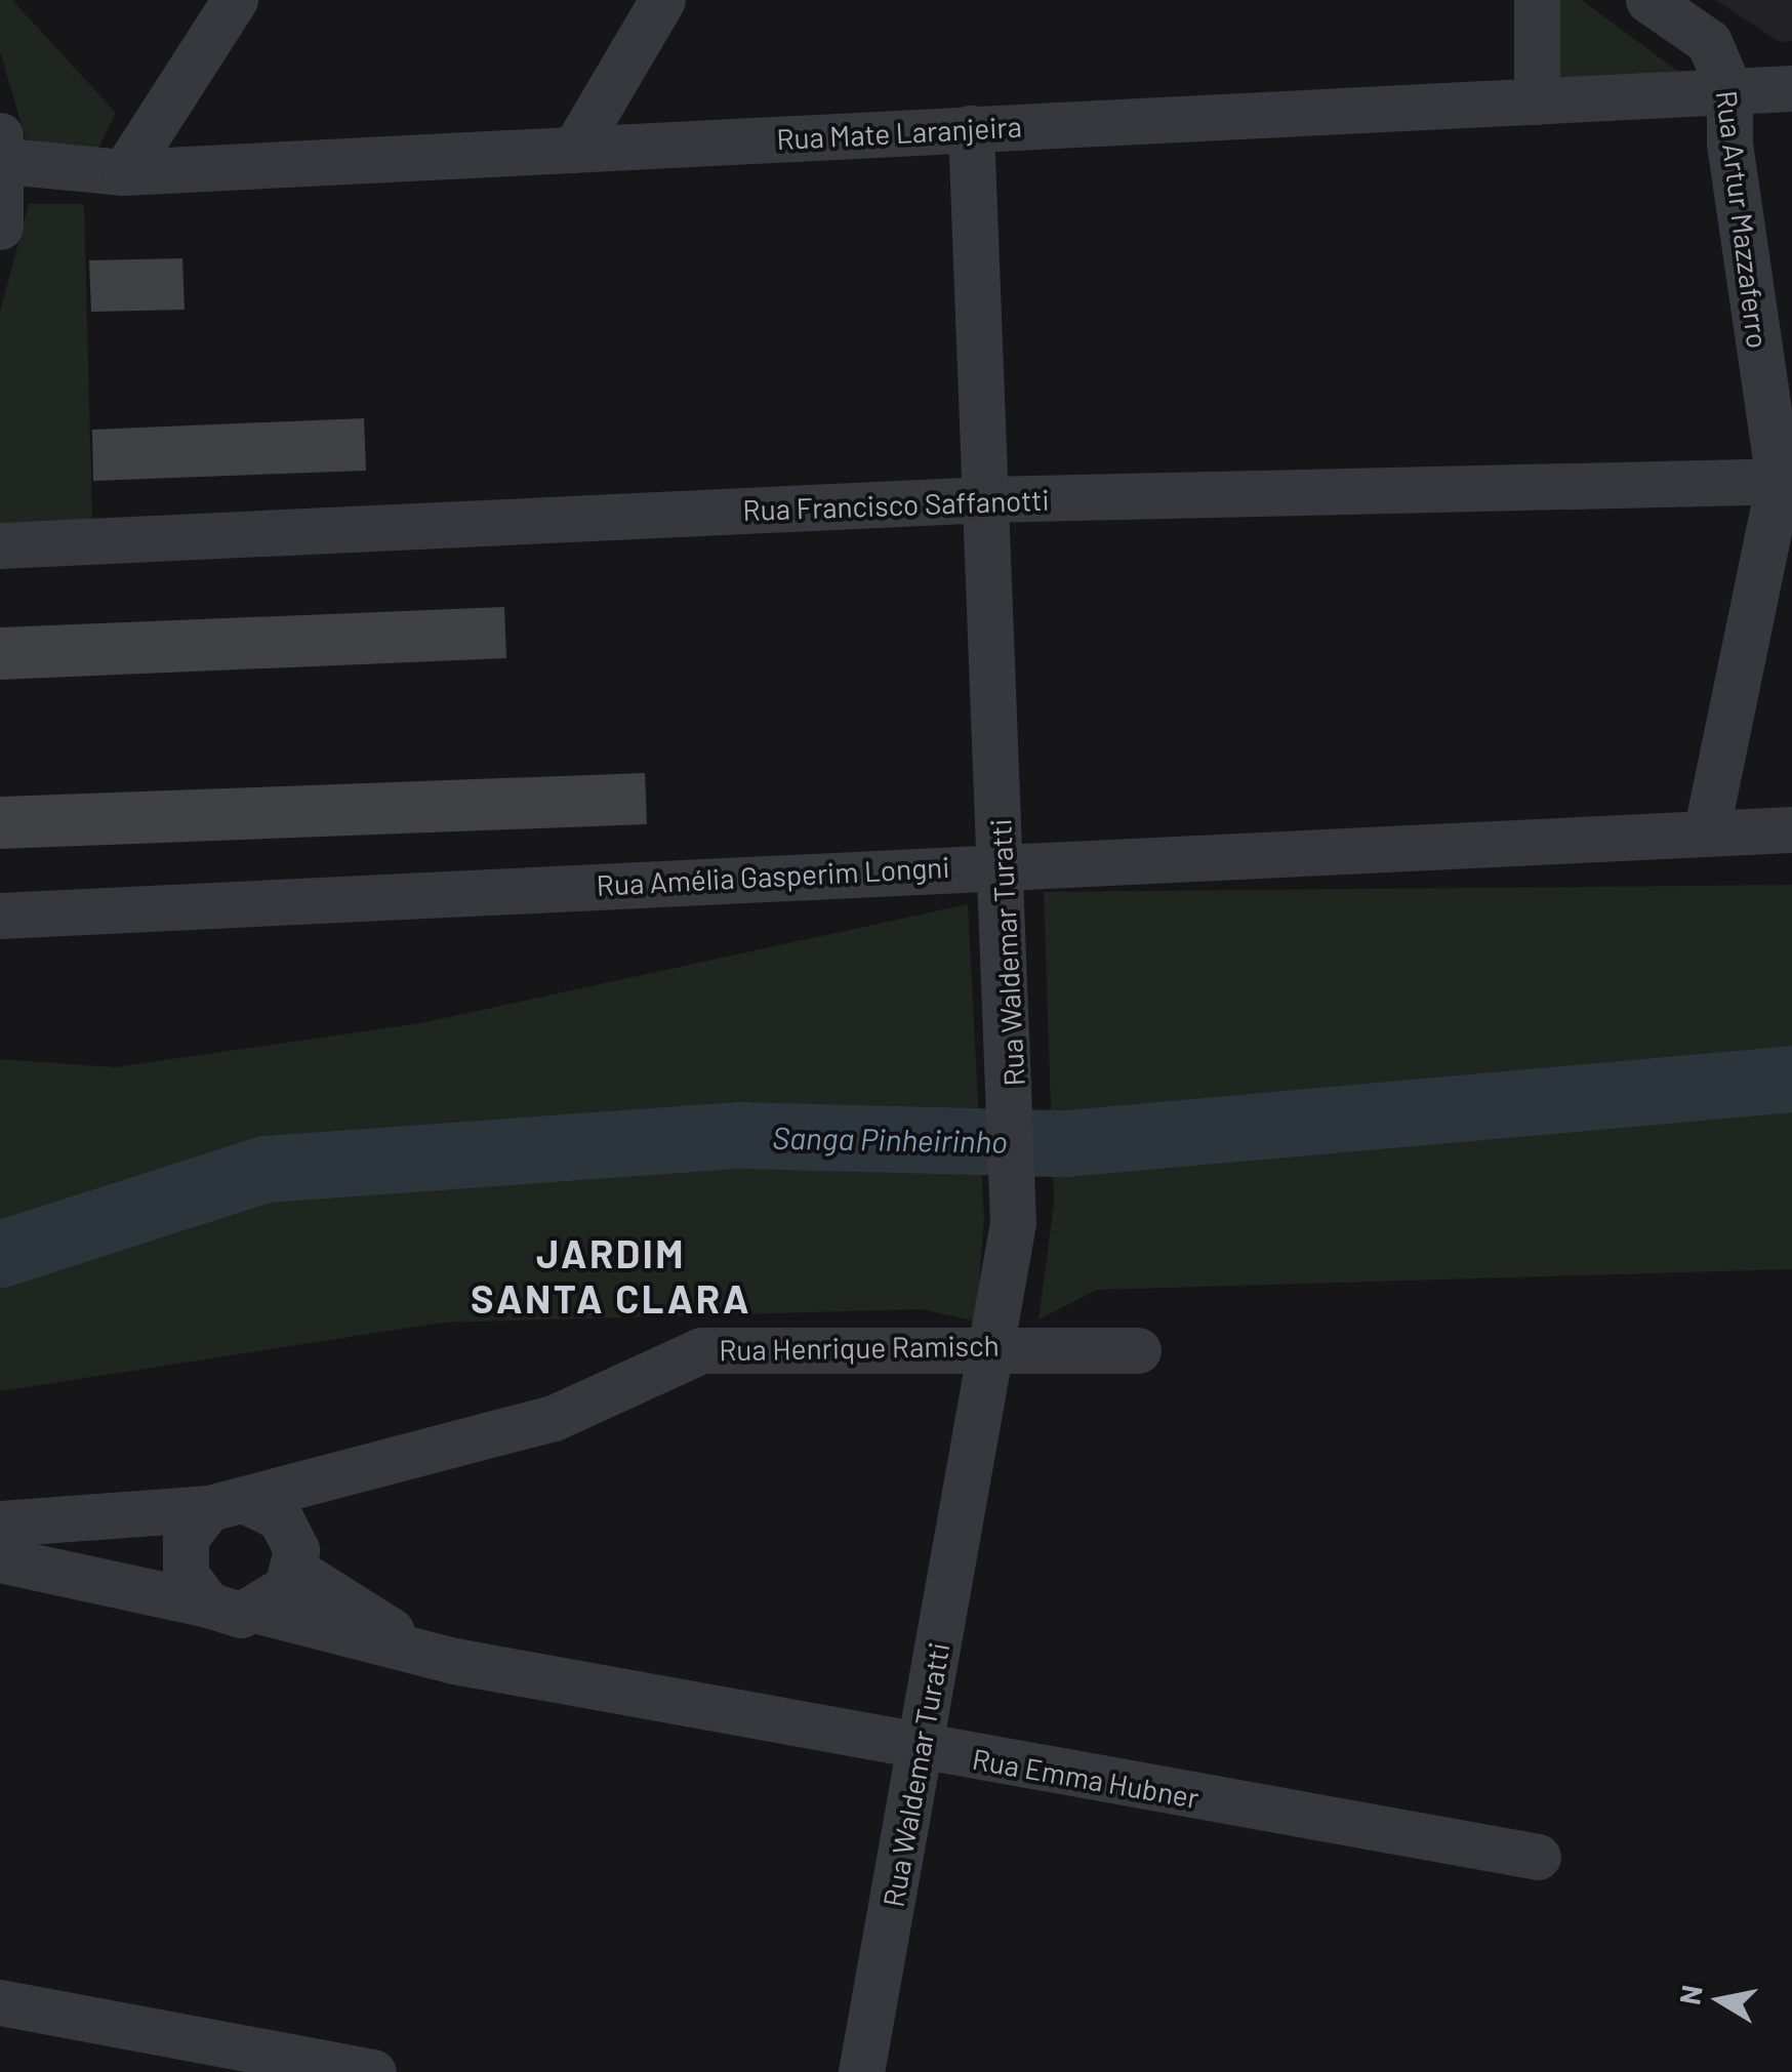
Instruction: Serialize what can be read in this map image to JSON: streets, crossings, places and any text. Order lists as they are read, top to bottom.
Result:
{
  "streets": {
    "street": [
      "Rua Mate Laranjeira",
      "Rua Artur Mazzaferro",
      "Rua Francisco Saffanotti",
      "Rua Amélia Gasperim Longni",
      "Rua Waldemar Turatti",
      "Rua Henrique Ramisch",
      "Rua Emma Hubner"
    ]
  },
  "crossings": [
    ["Rua Mate Laranjeira", "Rua Artur Mazzaferro"],
    ["Rua Mate Laranjeira", "Rua Waldemar Turatti"],
    ["Rua Artur Mazzaferro", "Rua Francisco Saffanotti"],
    ["Rua Artur Mazzaferro", "Rua Amélia Gasperim Longni"],
    ["Rua Francisco Saffanotti", "Rua Waldemar Turatti"],
    ["Rua Amélia Gasperim Longni", "Rua Waldemar Turatti"],
    ["Rua Waldemar Turatti", "Rua Henrique Ramisch"],
    ["Rua Waldemar Turatti", "Rua Emma Hubner"],
    ["Rua Henrique Ramisch", "Rua Emma Hubner"]
  ],
  "districts": ["JARDIM SANTA CLARA"],
  "water": ["Sanga Pinheirinho"],
  "north": "left"
}
